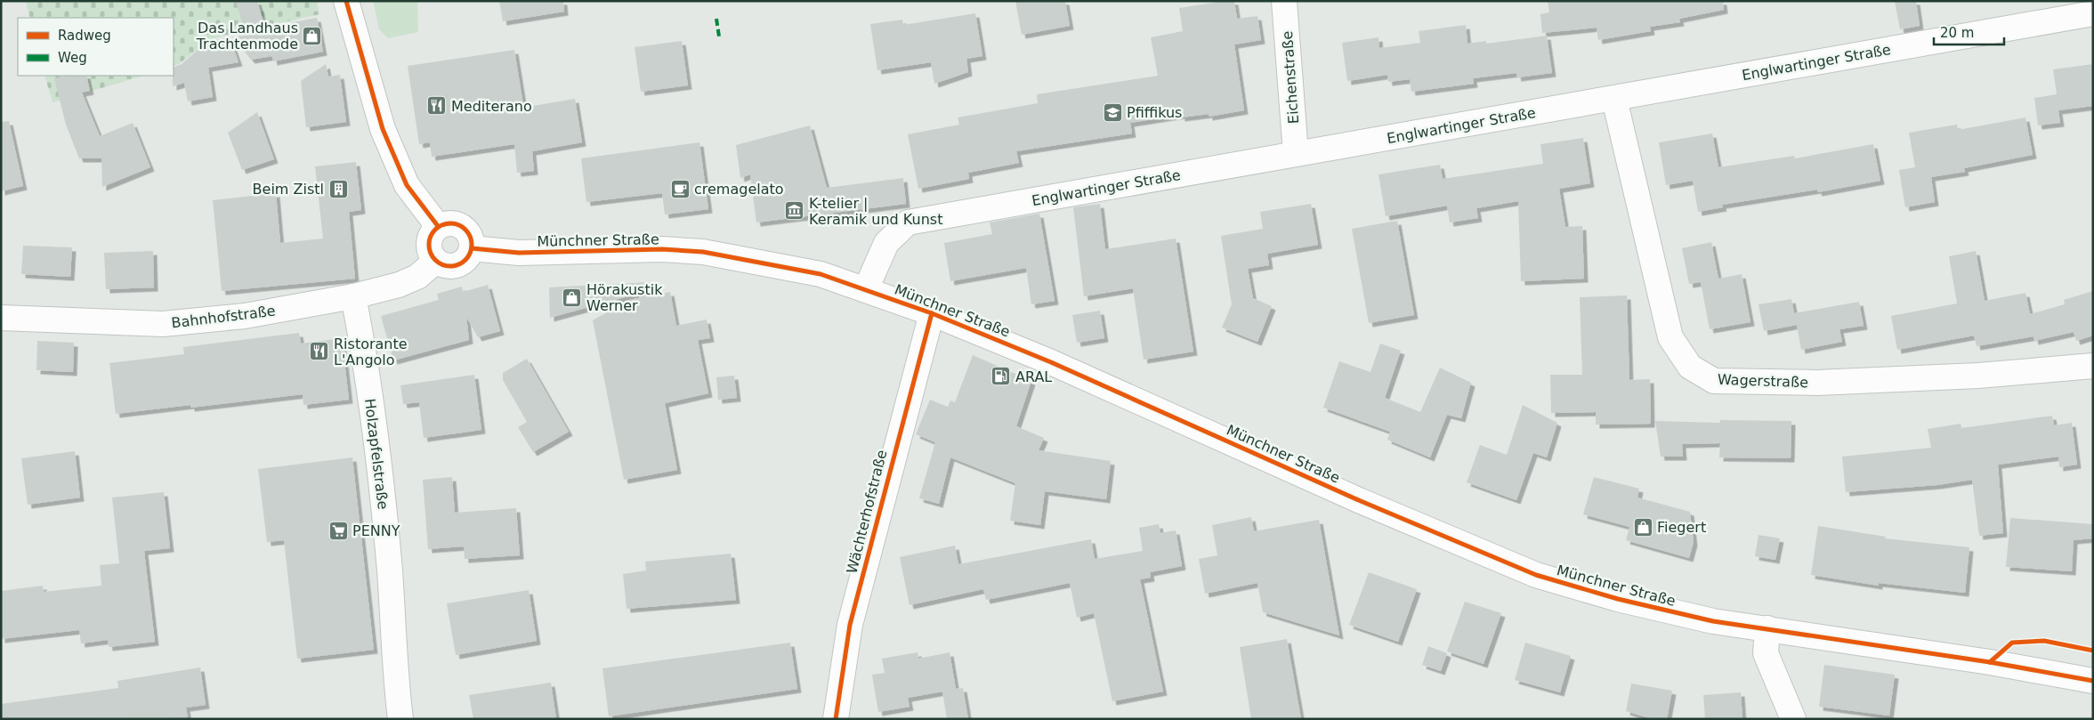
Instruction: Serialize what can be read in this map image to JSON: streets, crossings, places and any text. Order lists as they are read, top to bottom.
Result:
{
  "streets": {
    "street": [
      "Englwartinger Straße",
      "Eichenstraße",
      "Münchner Straße",
      "Bahnhofstraße",
      "Wagerstraße",
      "Holzapfelstraße",
      "Wächterhofstraße"
    ]
  },
  "crossings": [
    ["Englwartinger Straße", "Eichenstraße"],
    ["Englwartinger Straße", "Münchner Straße"],
    ["Englwartinger Straße", "Wagerstraße"],
    ["Münchner Straße", "Bahnhofstraße"],
    ["Münchner Straße", "Wächterhofstraße"],
    ["Bahnhofstraße", "Holzapfelstraße"]
  ],
  "places": {
    "shop": ["Das Landhaus Trachtenmode", "Hörakustik Werner", "Fiegert"],
    "restaurant": ["Mediterano", "Ristorante L'Angolo"],
    "school or university": ["Pfiffikus"],
    "building": ["Beim Zistl"],
    "cafe": ["cremagelato"],
    "museum": ["K-telier | Keramik und Kunst"],
    "fuel station": ["ARAL"],
    "supermarket": ["PENNY"]
  },
  "legend": ["Radweg", "Weg"],
  "scale_bar": "20 m"
}
